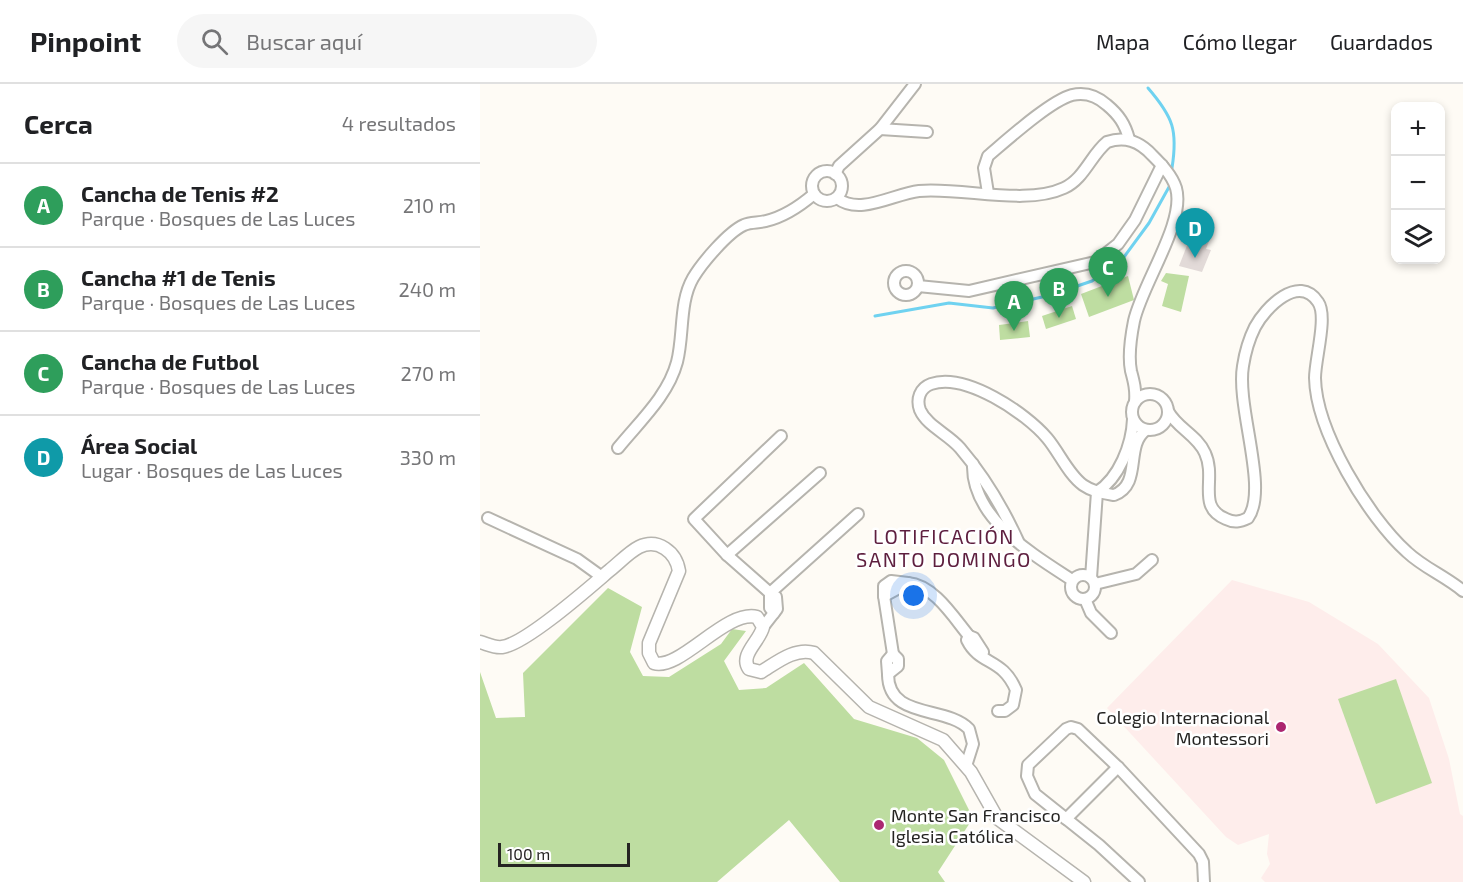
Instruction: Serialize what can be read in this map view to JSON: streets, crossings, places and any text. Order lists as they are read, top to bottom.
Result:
{
  "districts": ["LOTIFICACIÓN SANTO DOMINGO"],
  "places": ["Colegio Internacional Montessori", "Monte San Francisco Iglesia Católica"],
  "scale_bar": "100 m",
  "page": {
    "header": "Pinpoint",
    "search": "Buscar aquí",
    "nav": ["Mapa", "Cómo llegar", "Guardados"],
    "heading": ["Cerca", "4 resultados"],
    "map_buttons": ["+", "−"],
    "list": [
      {
        "mark": "A",
        "name": "Cancha de Tenis #2",
        "note": "Parque · Bosques de Las Luces",
        "value": "210 m"
      },
      {
        "mark": "B",
        "name": "Cancha #1 de Tenis",
        "note": "Parque · Bosques de Las Luces",
        "value": "240 m"
      },
      {
        "mark": "C",
        "name": "Cancha de Futbol",
        "note": "Parque · Bosques de Las Luces",
        "value": "270 m"
      },
      {
        "mark": "D",
        "name": "Área Social",
        "note": "Lugar · Bosques de Las Luces",
        "value": "330 m"
      }
    ],
    "pins": [
      "D",
      "C",
      "B",
      "A"
    ],
    "scale": "100 m"
  }
}
